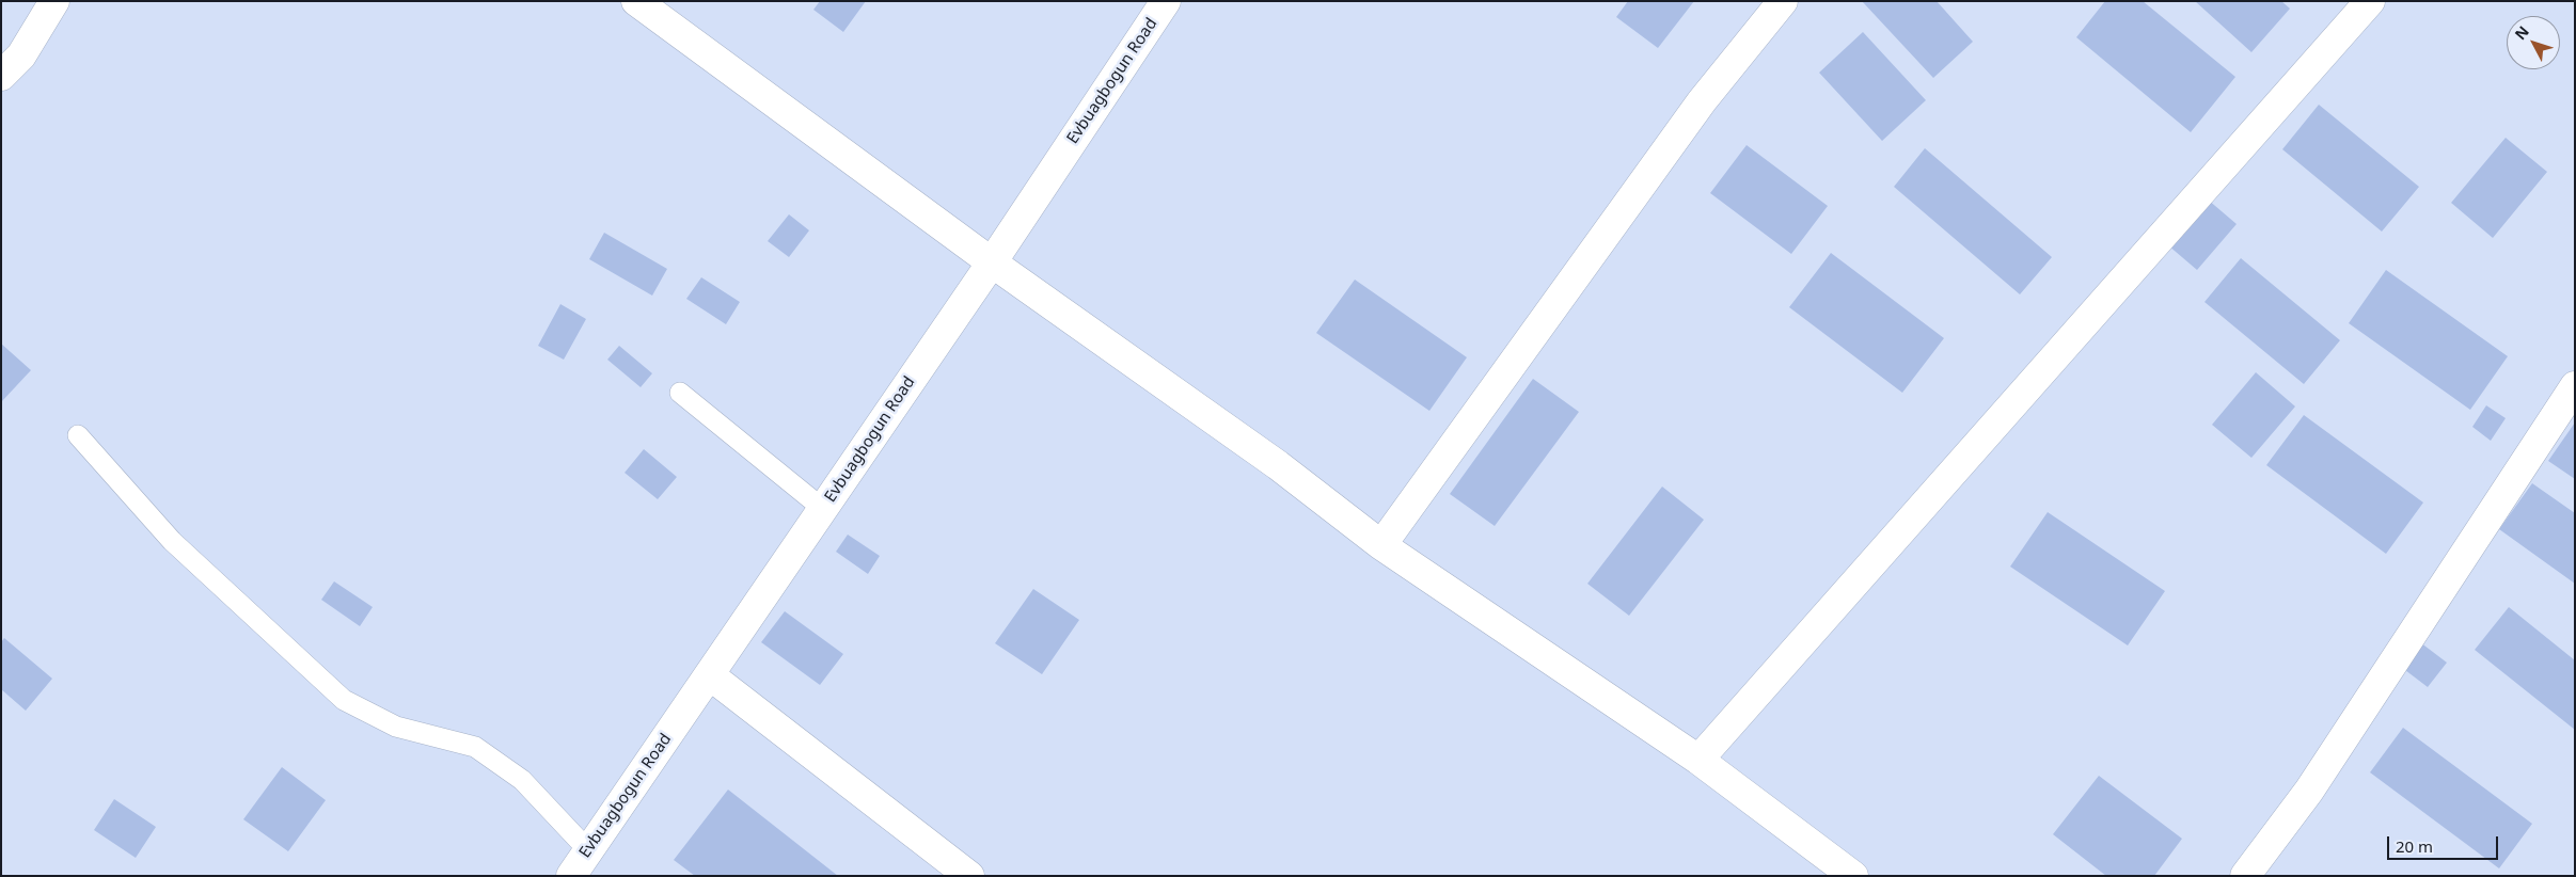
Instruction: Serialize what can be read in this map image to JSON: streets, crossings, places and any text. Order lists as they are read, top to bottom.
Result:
{
  "streets": {
    "street": ["Evbuagbogun Road"]
  },
  "scale_bar": "20 m",
  "north": "top left"
}
